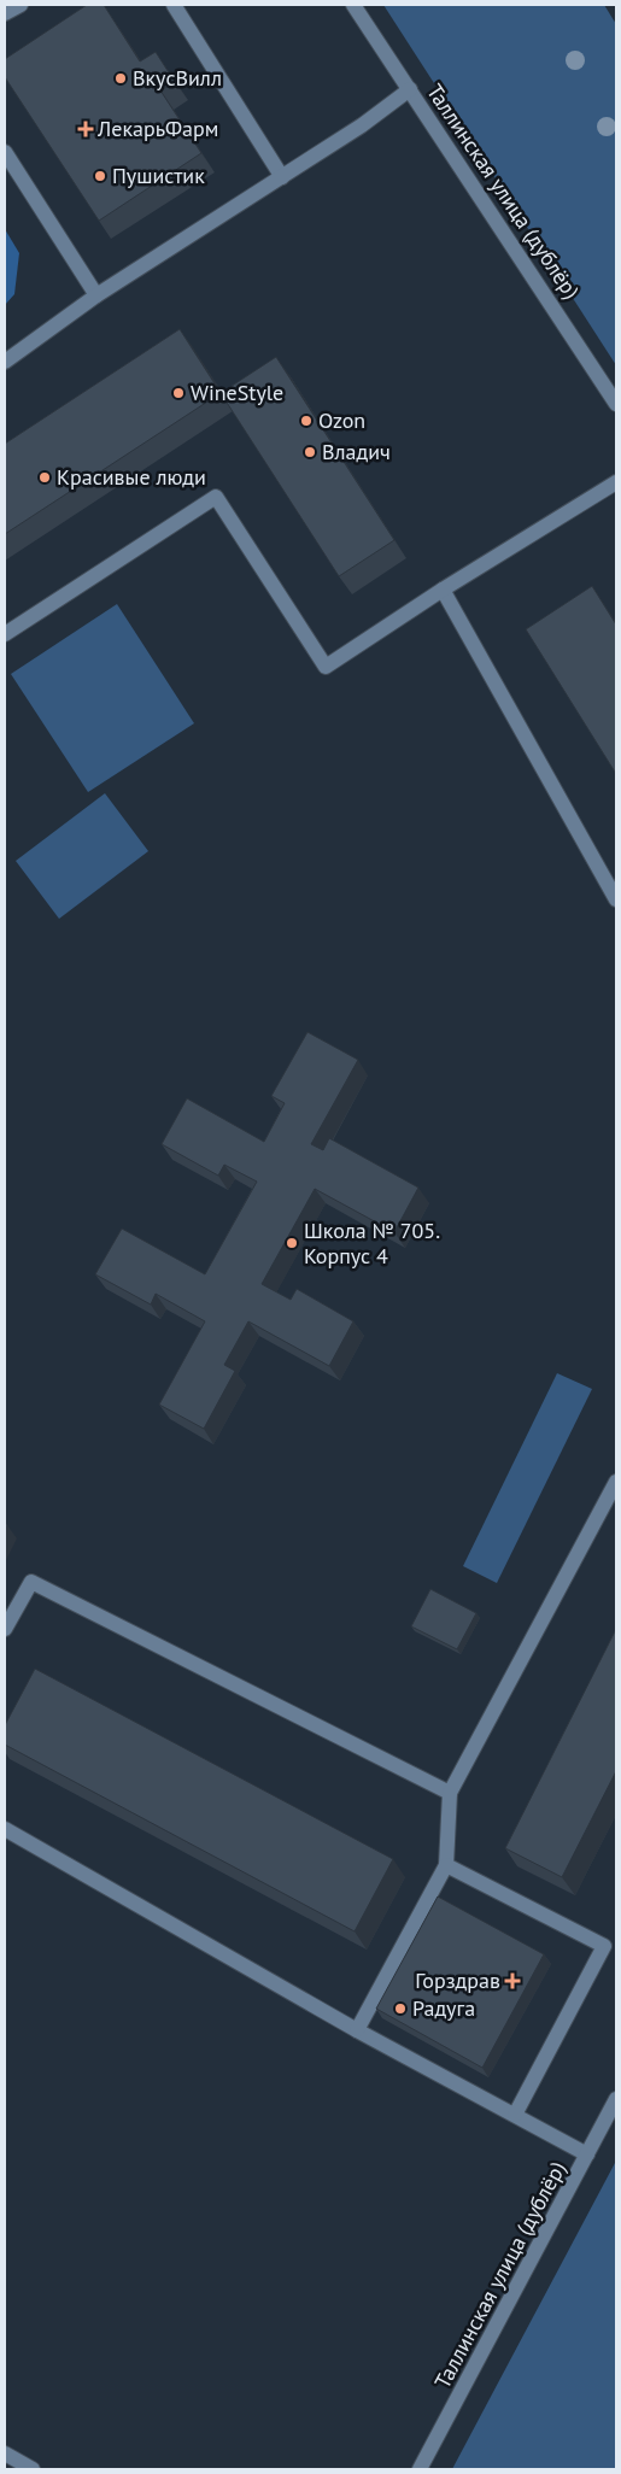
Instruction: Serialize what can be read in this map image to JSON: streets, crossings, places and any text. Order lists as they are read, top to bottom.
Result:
{
  "streets": {
    "street": ["Таллинская улица (дублёр)"]
  },
  "places": {
    "other": [
      "ВкусВилл",
      "Пушистик",
      "WineStyle",
      "Ozon",
      "Владич",
      "Красивые люди",
      "Школа № 705. Корпус 4",
      "Радуга"
    ],
    "health": ["ЛекарьФарм", "Горздрав"]
  }
}
